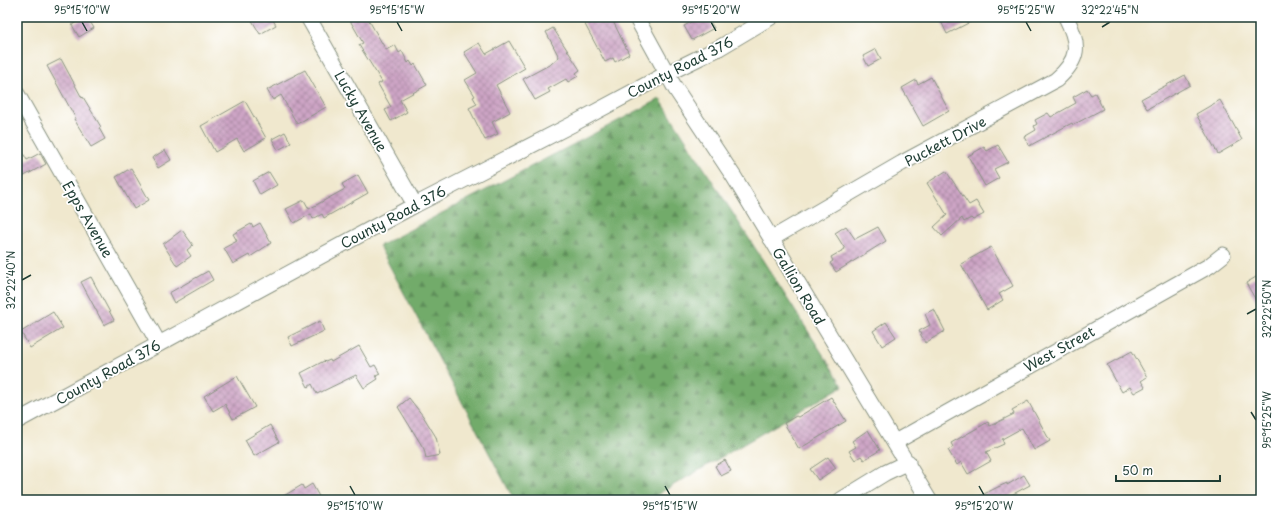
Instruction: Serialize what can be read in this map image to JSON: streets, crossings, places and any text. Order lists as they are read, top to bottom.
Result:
{
  "streets": {
    "street": [
      "County Road 376",
      "Lucky Avenue",
      "Puckett Drive",
      "Epps Avenue",
      "Gallion Road",
      "West Street"
    ]
  },
  "crossings": [
    ["County Road 376", "Lucky Avenue"],
    ["County Road 376", "Epps Avenue"],
    ["County Road 376", "Gallion Road"],
    ["Puckett Drive", "Gallion Road"],
    ["Gallion Road", "West Street"]
  ],
  "scale_bar": "50 m",
  "coordinates": [
    "95°15'10\"W",
    "95°15'15\"W",
    "95°15'20\"W",
    "95°15'25\"W",
    "32°22'45\"N",
    "32°22'40\"N",
    "32°22'50\"N"
  ]
}
